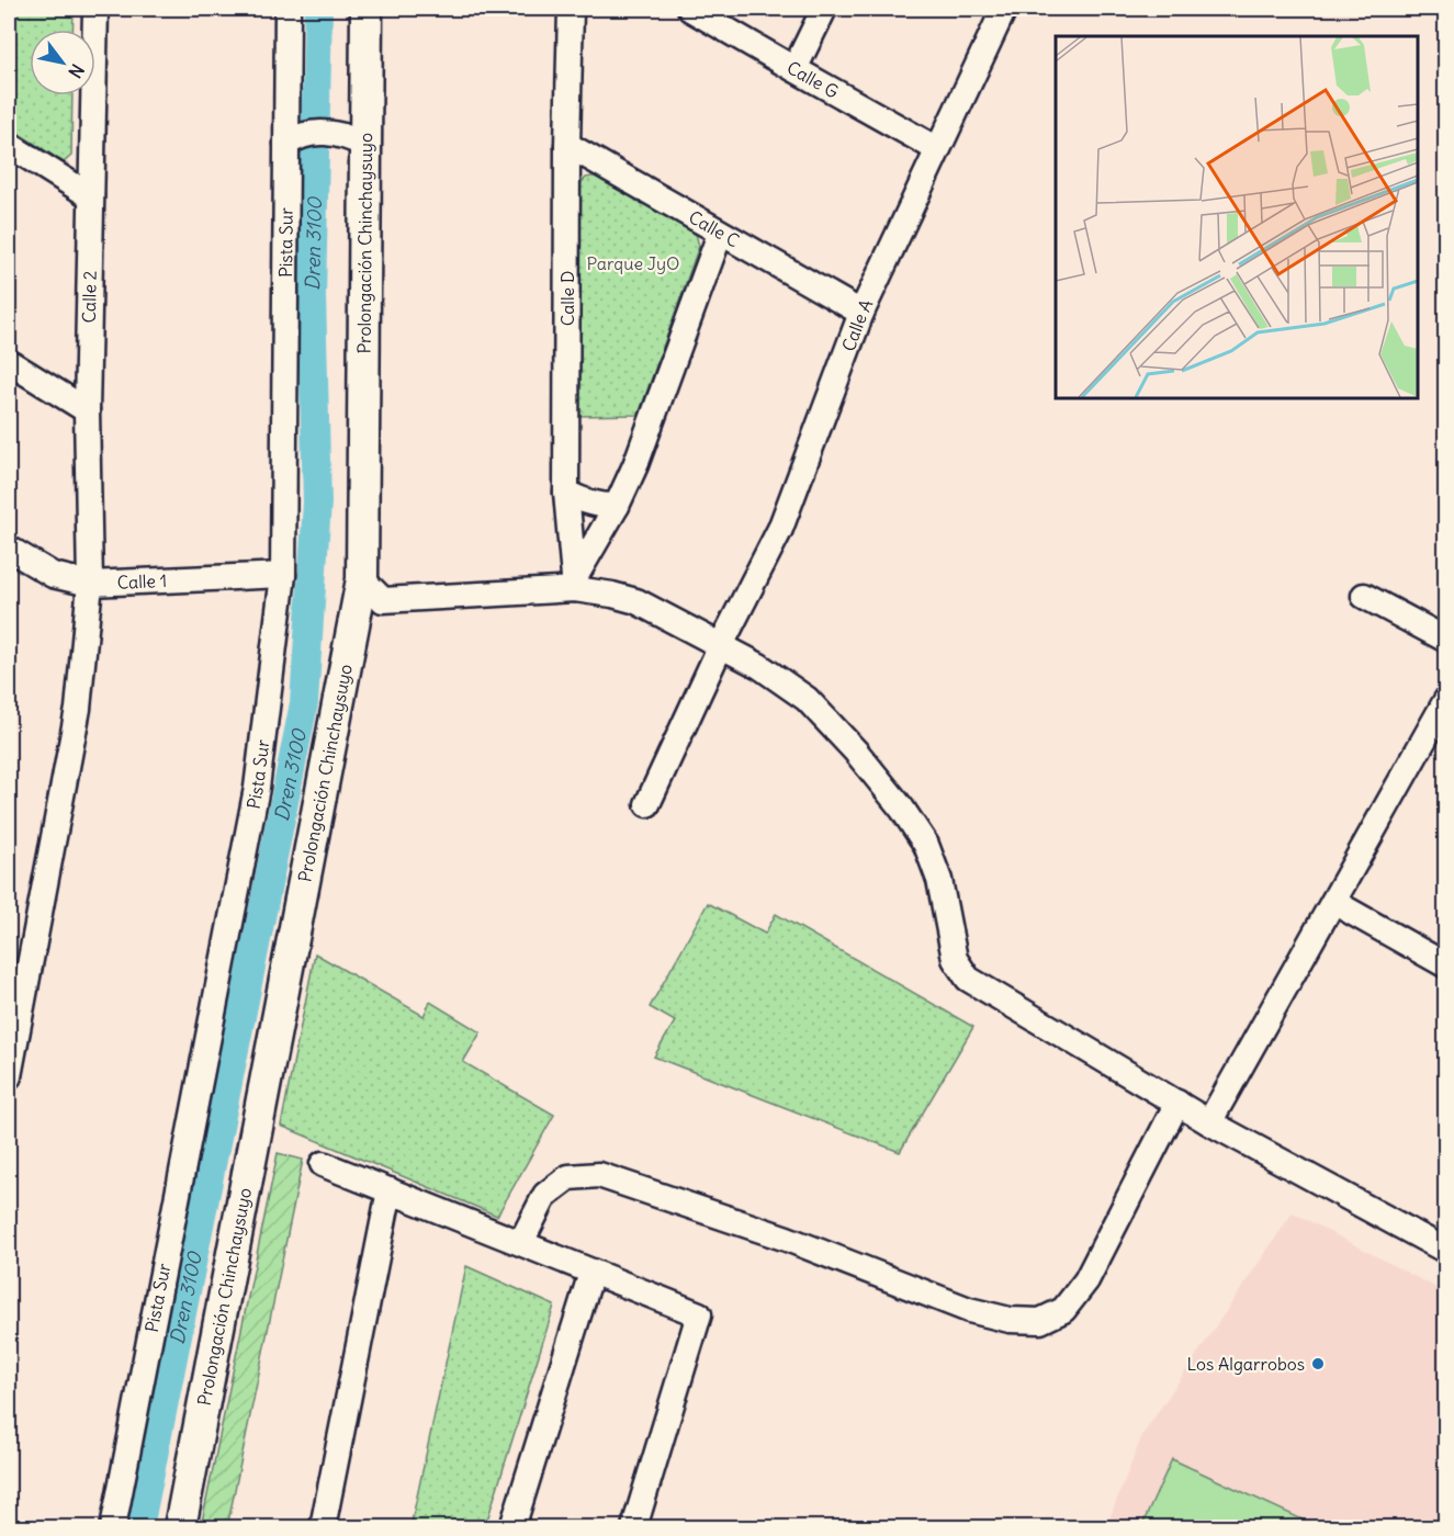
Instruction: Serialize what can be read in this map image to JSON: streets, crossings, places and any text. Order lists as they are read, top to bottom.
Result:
{
  "streets": {
    "street": [
      "Calle G",
      "Calle C",
      "Pista Sur",
      "Prolongación Chinchaysuyo",
      "Calle 2",
      "Calle D",
      "Calle A",
      "Calle 1"
    ]
  },
  "crossings": [
    ["Calle G", "Calle A"],
    ["Calle C", "Calle D"],
    ["Calle C", "Calle A"],
    ["Pista Sur", "Calle 1"],
    ["Calle 2", "Calle 1"]
  ],
  "water": ["Dren 3100"],
  "parks": ["Parque JyO"],
  "places": ["Los Algarrobos"],
  "north": "bottom right"
}
